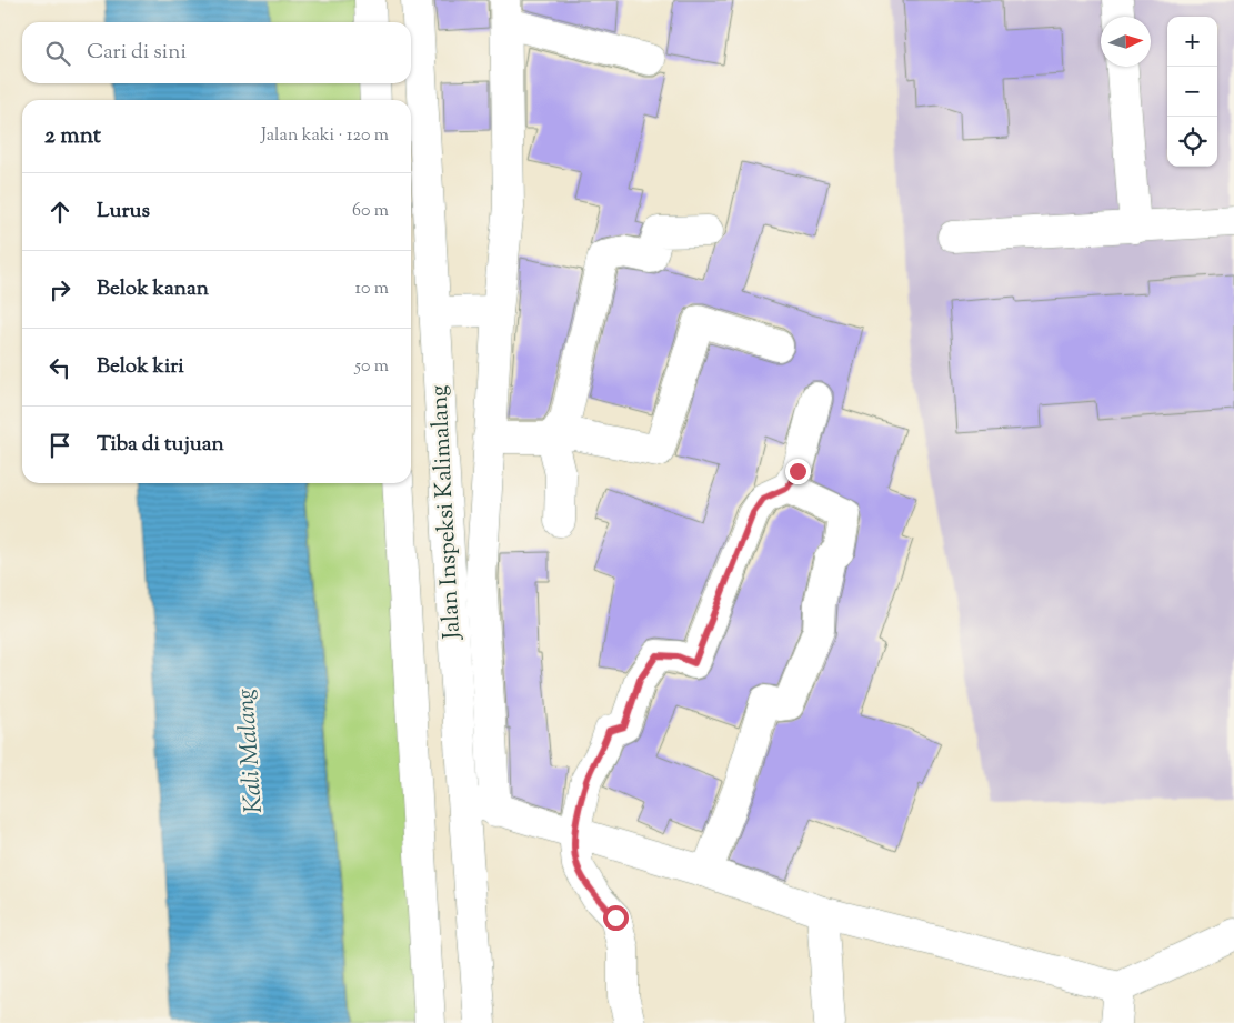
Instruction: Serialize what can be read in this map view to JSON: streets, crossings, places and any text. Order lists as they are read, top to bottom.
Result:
{
  "streets": {
    "street": ["Jalan Inspeksi Kalimalang"]
  },
  "water": ["Kali Malang"],
  "north": "right",
  "page": {
    "map_buttons": ["+", "−"],
    "search": "Cari di sini",
    "heading": ["2 mnt", "Jalan kaki · 120 m"],
    "list": [
      ["Lurus", "60 m"],
      ["Belok kanan", "10 m"],
      ["Belok kiri", "50 m"],
      "Tiba di tujuan"
    ]
  }
}
